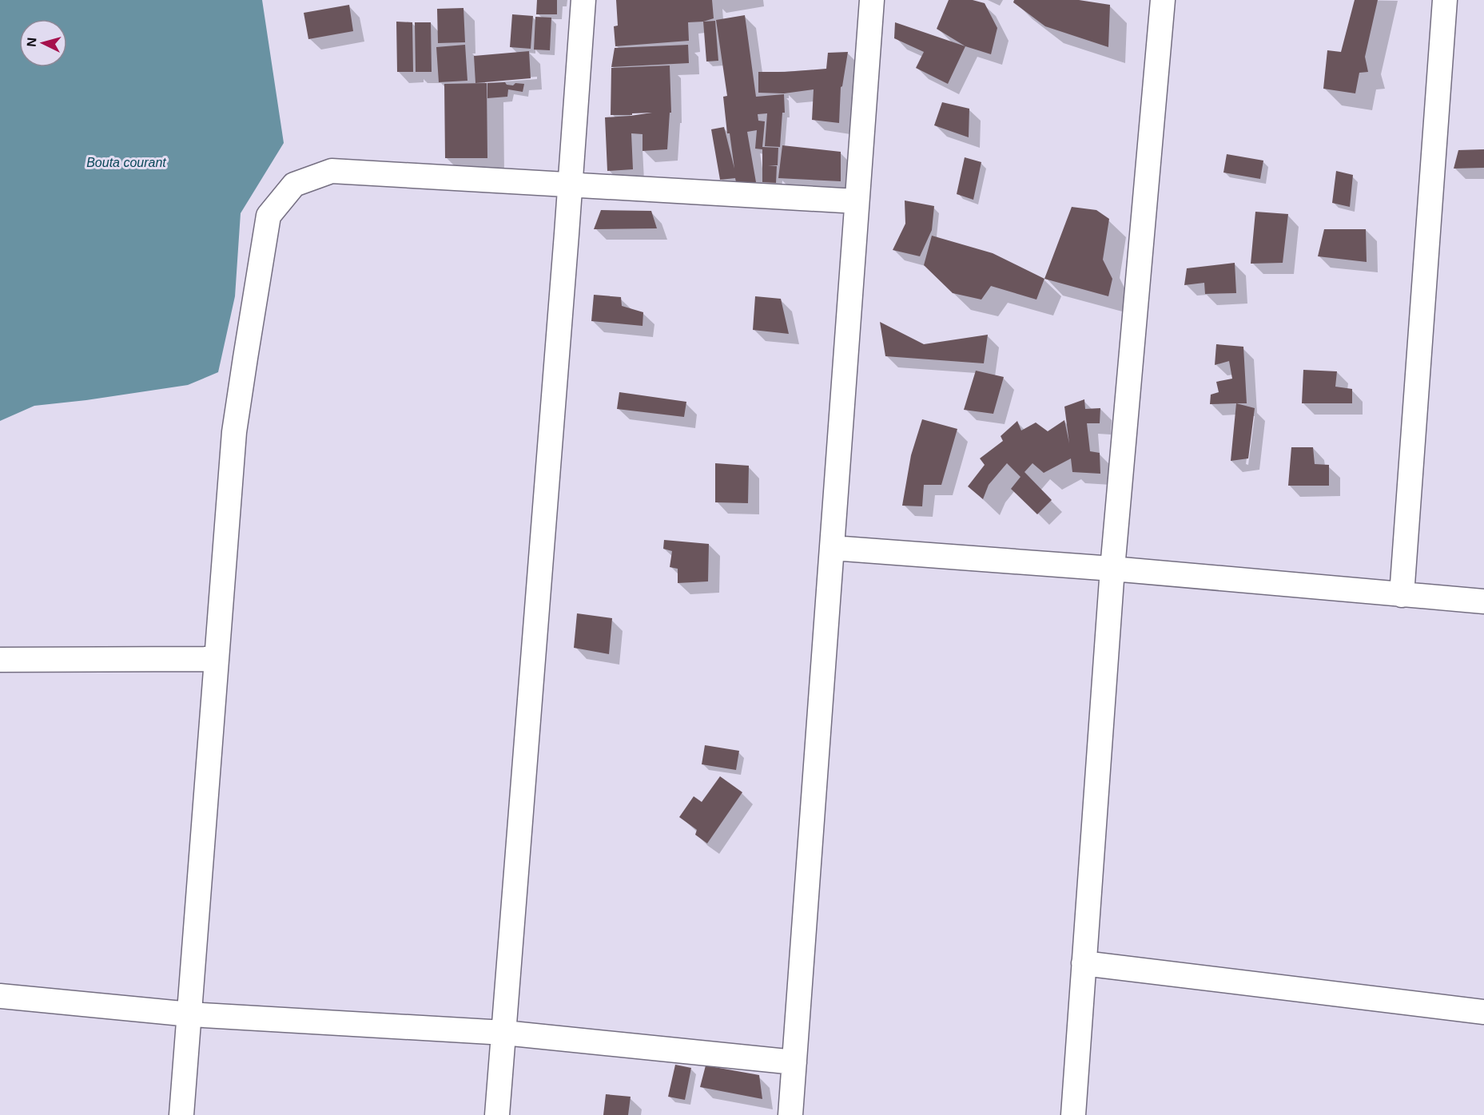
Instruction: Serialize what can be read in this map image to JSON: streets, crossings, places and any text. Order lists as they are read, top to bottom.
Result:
{
  "water": ["Bouta courant"],
  "north": "left"
}
